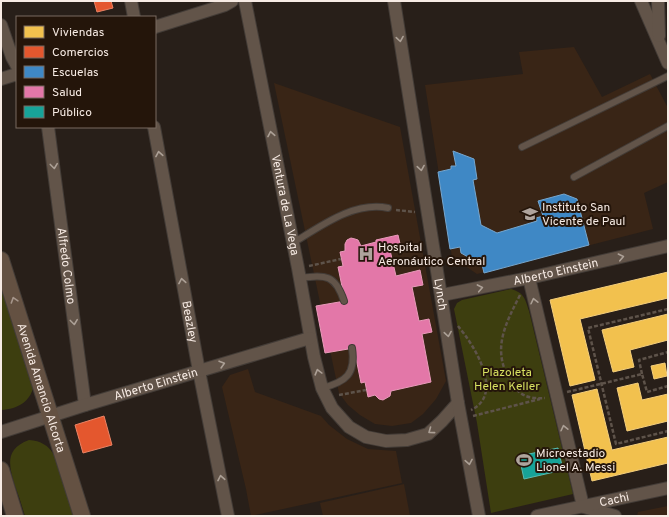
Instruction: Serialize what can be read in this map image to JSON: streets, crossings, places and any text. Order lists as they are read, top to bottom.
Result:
{
  "streets": {
    "main road": ["Avenida Amancio Alcorta"],
    "street": [
      "Ventura de La Vega",
      "Alfredo Colmo",
      "Alberto Einstein",
      "Lynch",
      "Beazley",
      "Cachi"
    ]
  },
  "crossings": [
    ["Ventura de La Vega", "Alberto Einstein"],
    ["Alfredo Colmo", "Alberto Einstein"],
    ["Alberto Einstein", "Lynch"],
    ["Alberto Einstein", "Beazley"],
    ["Alberto Einstein", "Avenida Amancio Alcorta"]
  ],
  "one_way": [
    "Ventura de La Vega",
    "Alfredo Colmo",
    "Alberto Einstein",
    "Beazley",
    "Avenida Amancio Alcorta"
  ],
  "parks": ["Plazoleta Helen Keller"],
  "places": {
    "school or university": ["Instituto San Vicente de Paul"],
    "hospital": ["Hospital Aeronáutico Central"],
    "sports": ["Microestadio Lionel A. Messi"]
  },
  "legend": [
    "Viviendas",
    "Comercios",
    "Escuelas",
    "Salud",
    "Público"
  ]
}
